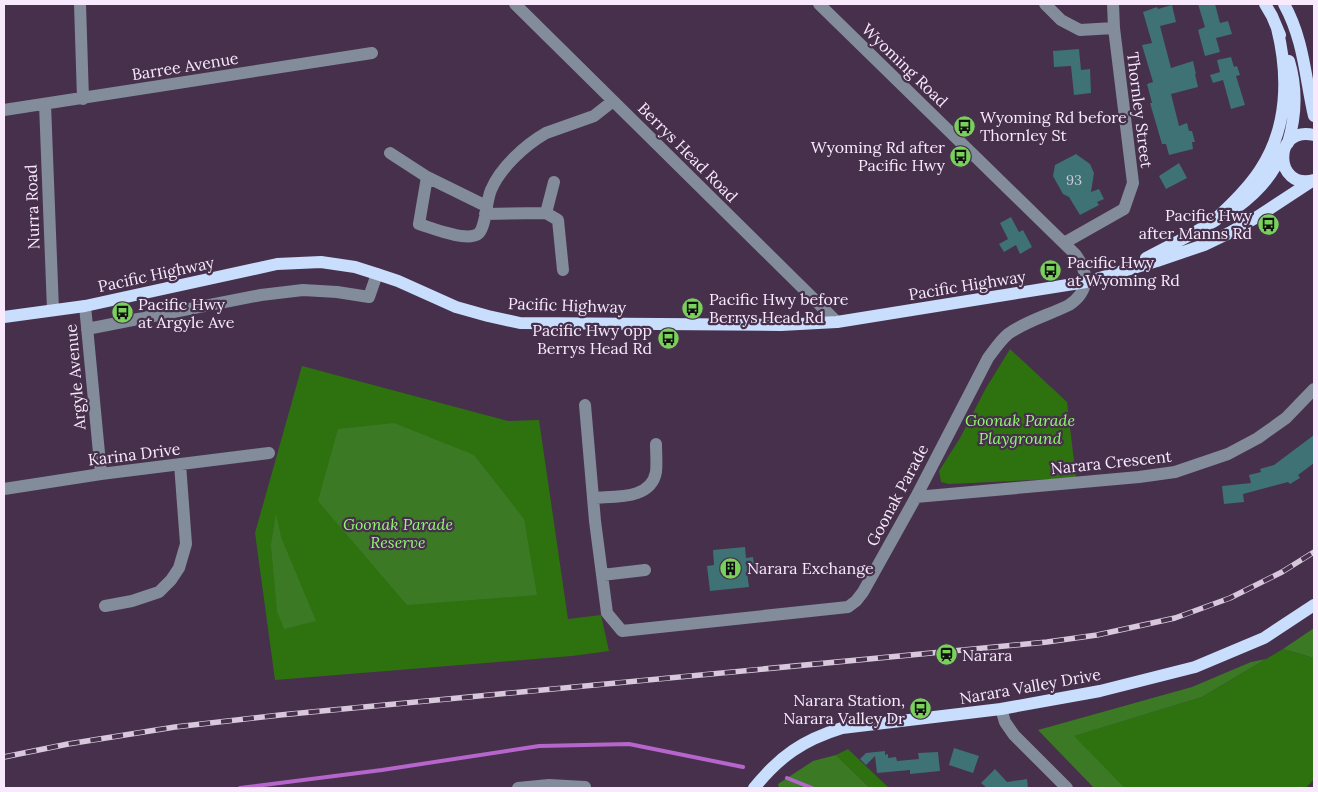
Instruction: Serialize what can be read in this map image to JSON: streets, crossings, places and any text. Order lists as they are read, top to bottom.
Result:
{
  "streets": {
    "main road": ["Pacific Highway", "Narara Valley Drive"],
    "street": [
      "Wyoming Road",
      "Barree Avenue",
      "Thornley Street",
      "Berrys Head Road",
      "Nurra Road",
      "Argyle Avenue",
      "Karina Drive",
      "Narara Crescent",
      "Goonak Parade"
    ]
  },
  "crossings": [
    ["Wyoming Road", "Thornley Street"],
    ["Wyoming Road", "Pacific Highway"],
    ["Wyoming Road", "Goonak Parade"],
    ["Barree Avenue", "Nurra Road"],
    ["Berrys Head Road", "Pacific Highway"],
    ["Nurra Road", "Pacific Highway"],
    ["Pacific Highway", "Argyle Avenue"],
    ["Pacific Highway", "Goonak Parade"],
    ["Argyle Avenue", "Karina Drive"],
    ["Narara Crescent", "Goonak Parade"]
  ],
  "parks": ["Goonak Parade Playground", "Goonak Parade Reserve"],
  "places": {
    "bus stop": [
      "Wyoming Rd before Thornley St",
      "Wyoming Rd after Pacific Hwy",
      "Pacific Hwy after Manns Rd",
      "Pacific Hwy at Wyoming Rd",
      "Pacific Hwy before Berrys Head Rd",
      "Pacific Hwy at Argyle Ave",
      "Pacific Hwy opp Berrys Head Rd",
      "Narara Station, Narara Valley Dr"
    ],
    "building": ["Narara Exchange"],
    "station": ["Narara"]
  },
  "house_numbers": ["93"]
}
